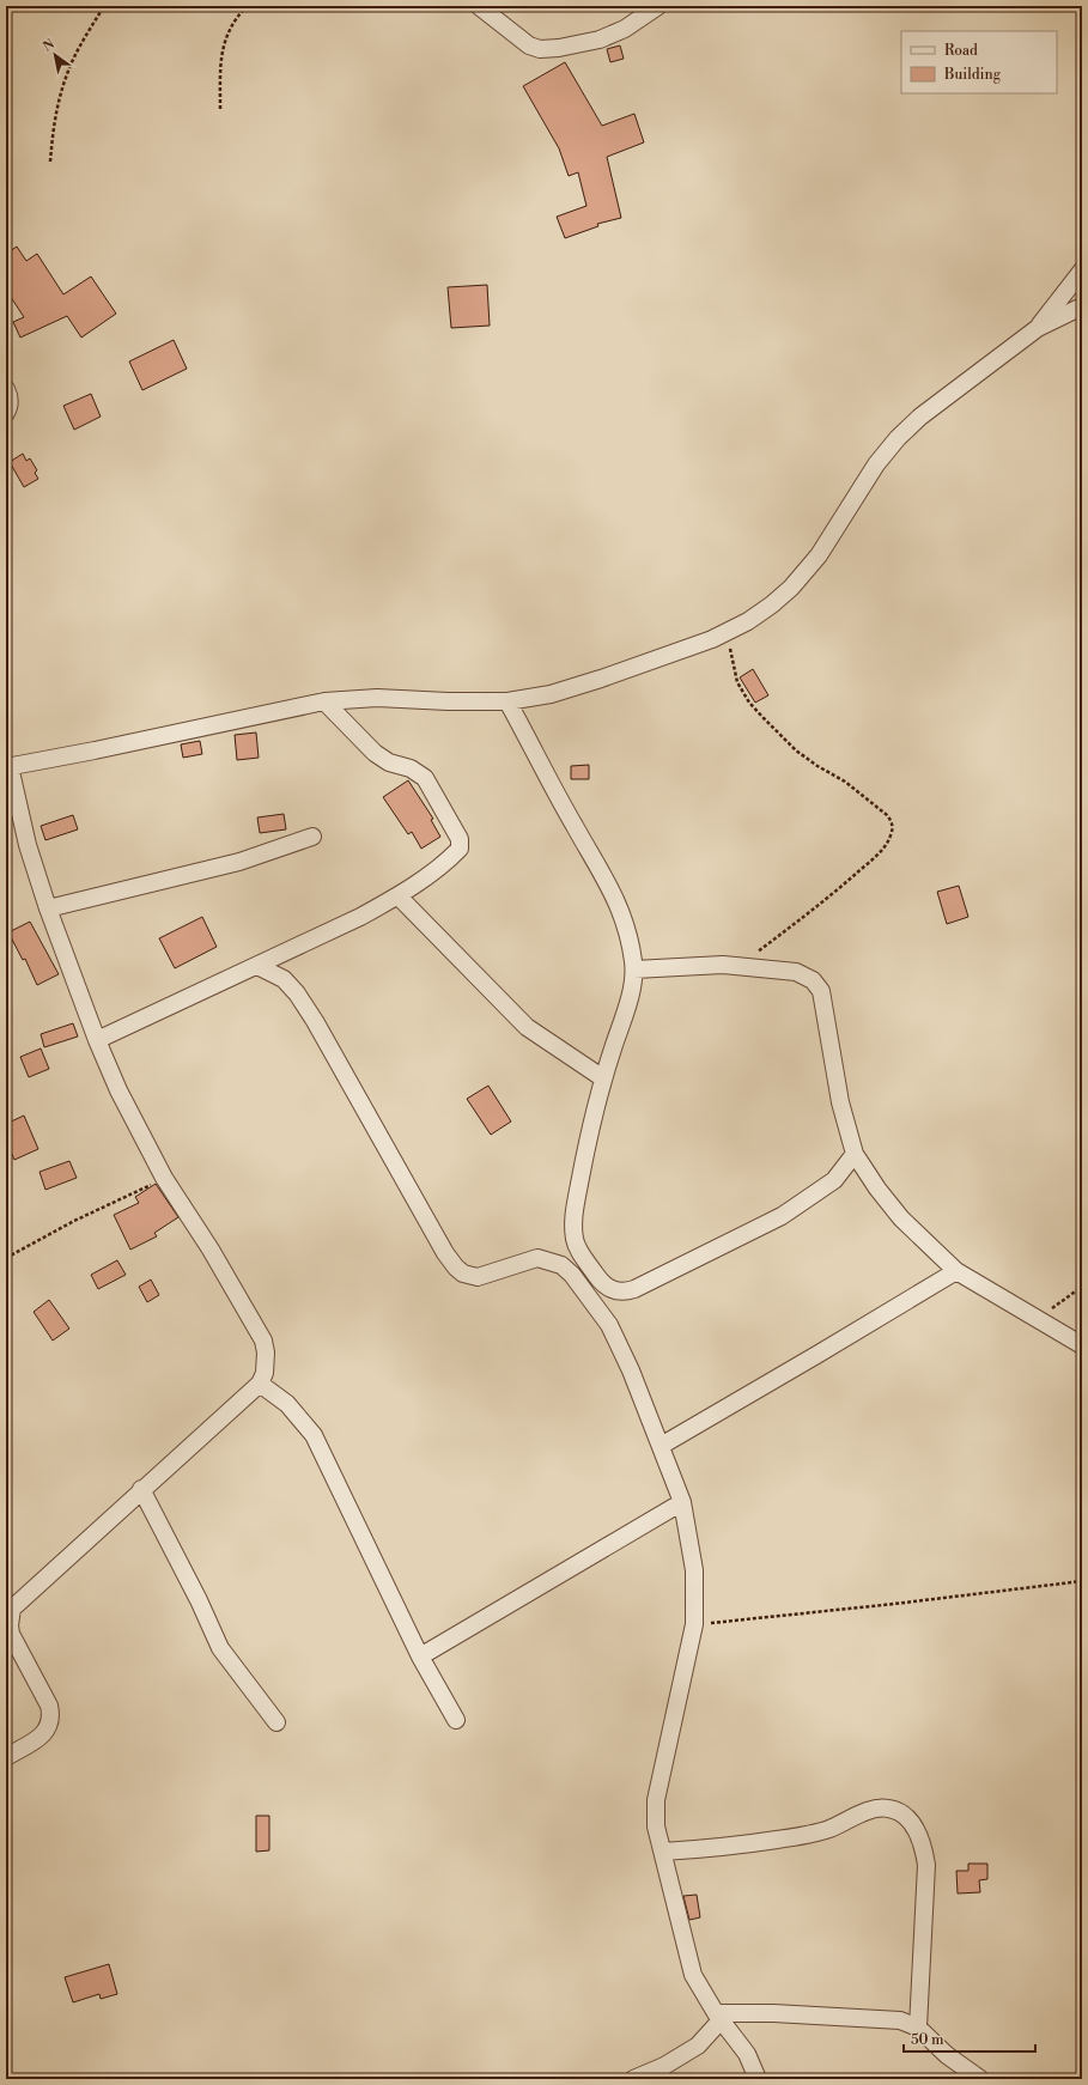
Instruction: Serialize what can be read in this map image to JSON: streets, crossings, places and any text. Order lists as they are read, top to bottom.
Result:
{
  "legend": ["Road", "Building"],
  "scale_bar": "50 m",
  "north": "top left"
}
